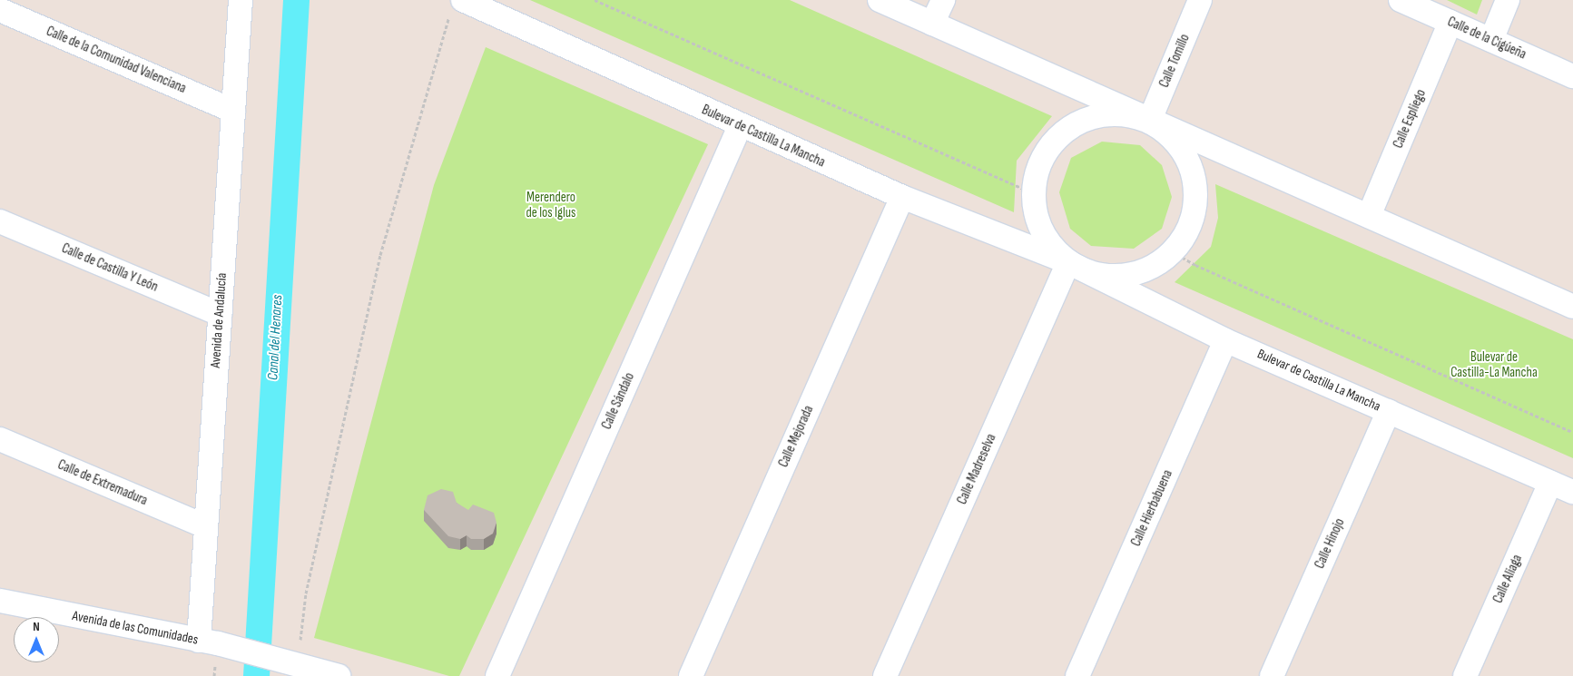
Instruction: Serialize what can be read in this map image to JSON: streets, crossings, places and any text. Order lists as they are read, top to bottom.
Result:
{
  "streets": {
    "street": [
      "Calle de la Cigúeña",
      "Calle de la Comunidad Valenciana",
      "Calle Tomillo",
      "Calle Espliego",
      "Bulevar de Castilla La Mancha",
      "Calle de Castilla Y León",
      "Avenida de Andalucía",
      "Calle Sándalo",
      "Calle Mejorada",
      "Calle Madreselva",
      "Calle de Extremadura",
      "Calle Hierbabuena",
      "Calle Hinojo",
      "Calle Aliaga",
      "Avenida de las Comunidades"
    ]
  },
  "crossings": [
    ["Calle de la Cigúeña", "Calle Espliego"],
    ["Calle de la Comunidad Valenciana", "Avenida de Andalucía"],
    ["Calle Tomillo", "Bulevar de Castilla La Mancha"],
    ["Calle Tomillo", "Calle Madreselva"],
    ["Calle Espliego", "Bulevar de Castilla La Mancha"],
    ["Bulevar de Castilla La Mancha", "Calle Sándalo"],
    ["Bulevar de Castilla La Mancha", "Calle Mejorada"],
    ["Bulevar de Castilla La Mancha", "Calle Madreselva"],
    ["Bulevar de Castilla La Mancha", "Calle Hierbabuena"],
    ["Bulevar de Castilla La Mancha", "Calle Hinojo"],
    ["Bulevar de Castilla La Mancha", "Calle Aliaga"],
    ["Calle de Castilla Y León", "Avenida de Andalucía"],
    ["Avenida de Andalucía", "Calle de Extremadura"],
    ["Avenida de Andalucía", "Avenida de las Comunidades"]
  ],
  "water": ["Canal del Henares"],
  "parks": ["Merendero de los Iglus", "Bulevar de Castilla-La Mancha"],
  "north": "top"
}
